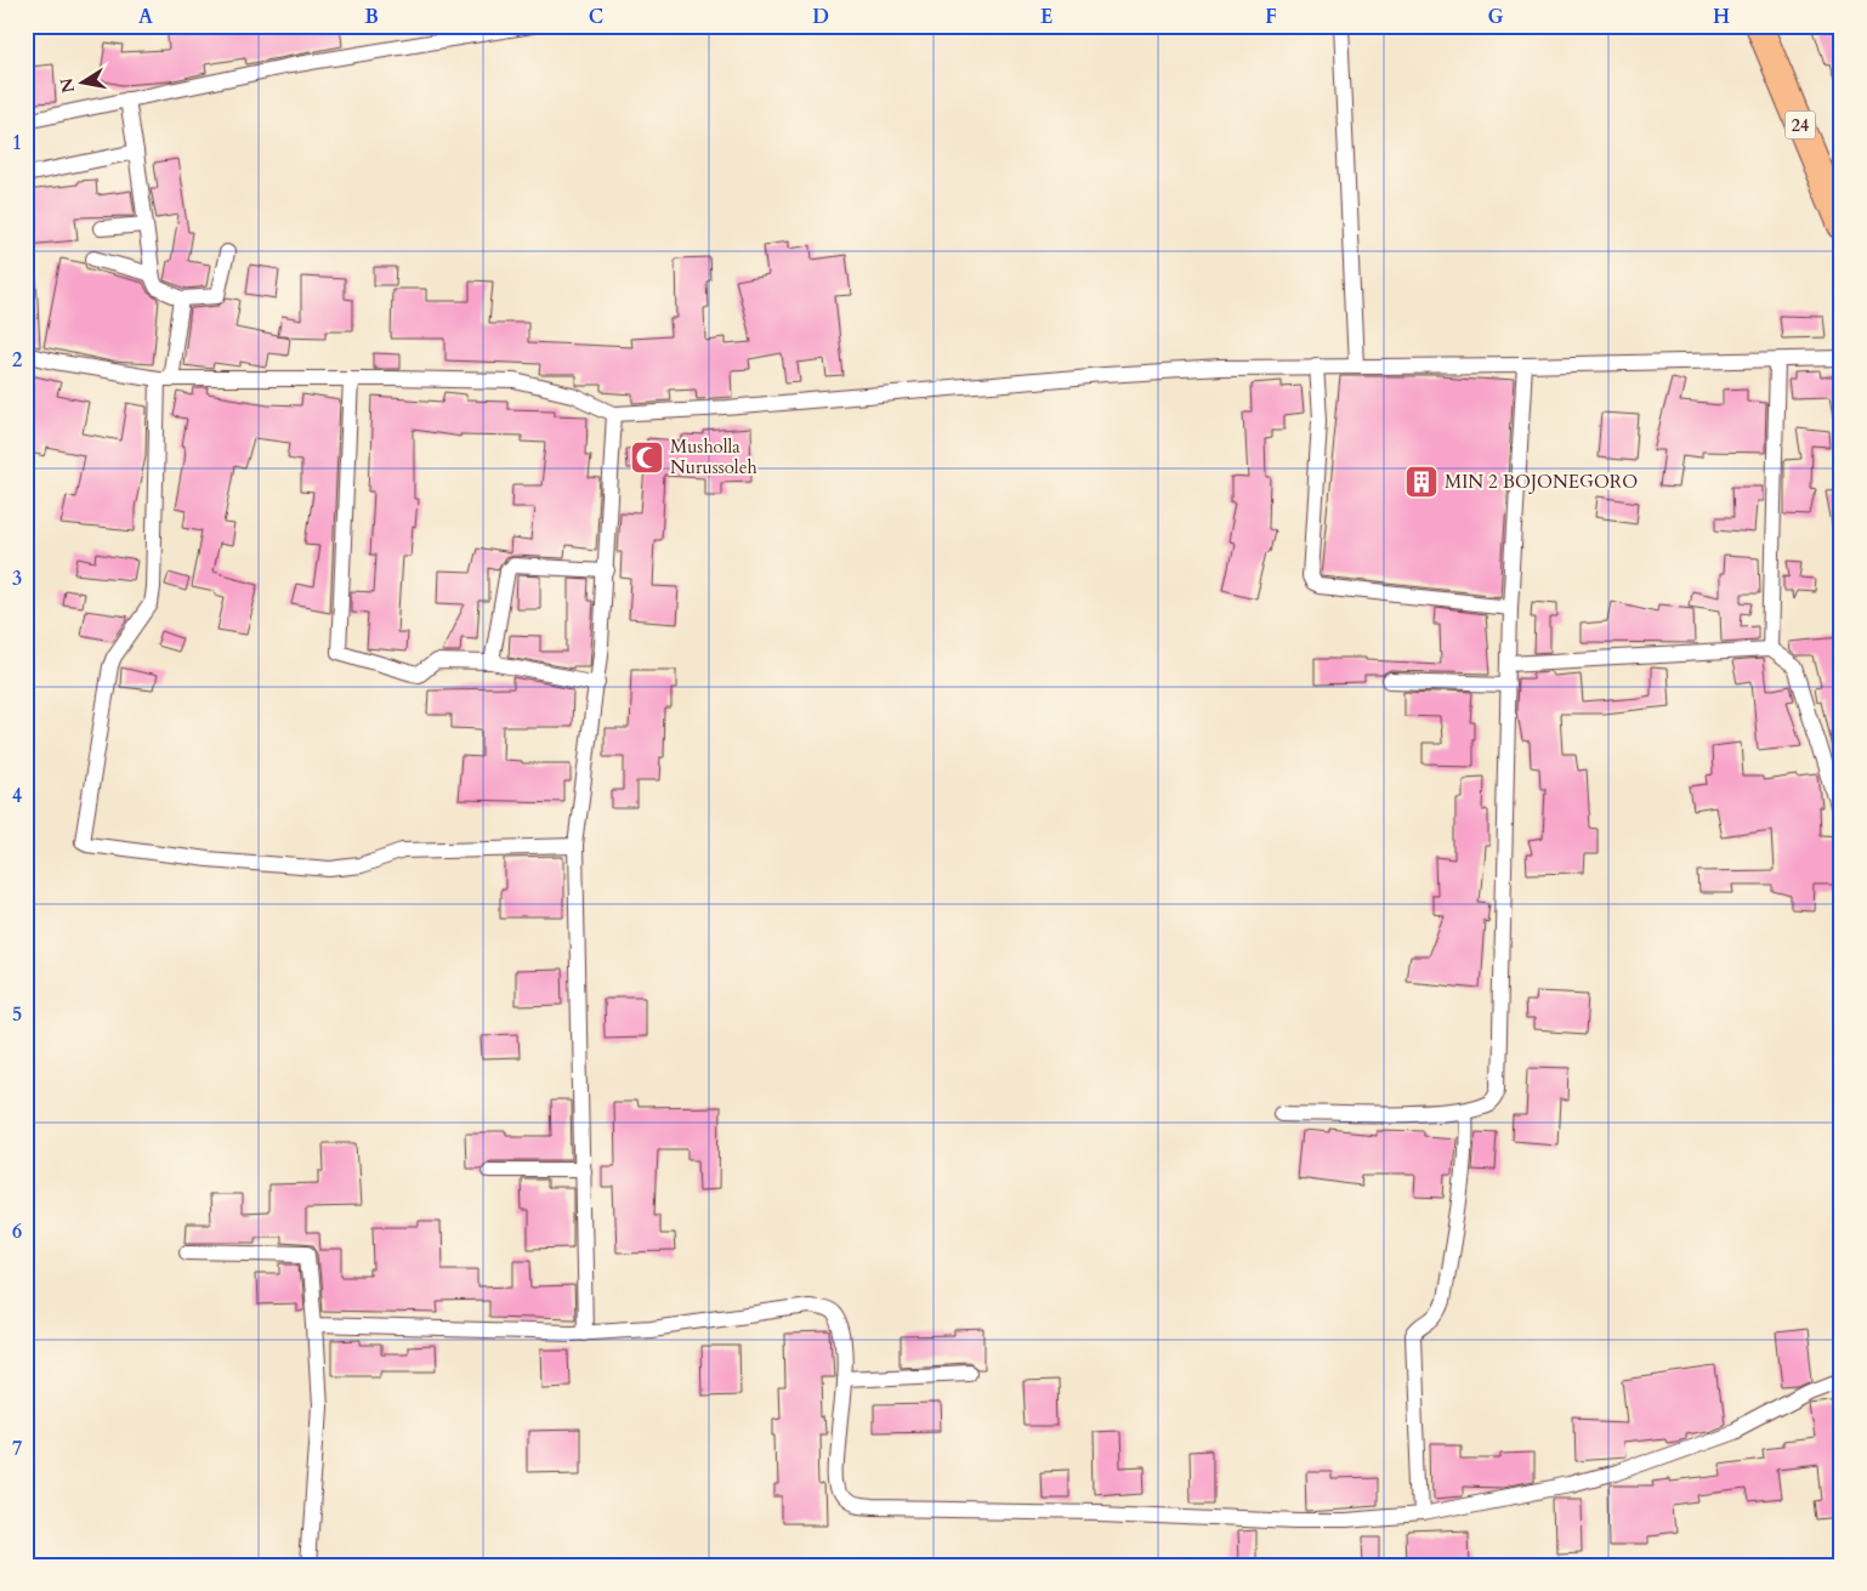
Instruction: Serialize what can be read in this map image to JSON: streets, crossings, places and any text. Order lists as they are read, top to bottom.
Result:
{
  "streets": {
    "highway": ["24"]
  },
  "places": {
    "mosque": ["Musholla Nurussoleh"],
    "building": ["MIN 2 BOJONEGORO"]
  },
  "north": "left",
  "grid": {
    "columns": [
      "A",
      "B",
      "C",
      "D",
      "E",
      "F",
      "G",
      "H"
    ],
    "rows": [
      "1",
      "2",
      "3",
      "4",
      "5",
      "6",
      "7"
    ]
  }
}
